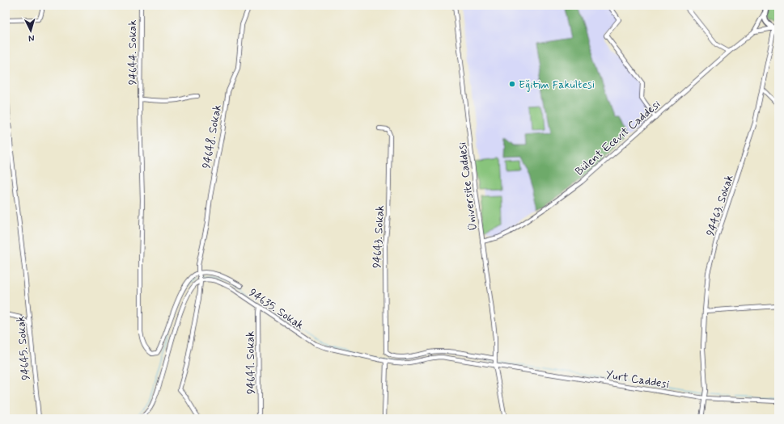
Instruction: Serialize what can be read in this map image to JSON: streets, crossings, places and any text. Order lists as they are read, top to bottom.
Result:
{
  "streets": {
    "street": [
      "94644. Sokak",
      "94648. Sokak",
      "Bülent Ecevit Caddesi",
      "Üniversite Caddesi",
      "94463. Sokak",
      "94643. Sokak",
      "94635. Sokak",
      "94645. Sokak",
      "94641. Sokak",
      "Yurt Caddesi"
    ]
  },
  "crossings": [
    ["94644. Sokak", "94648. Sokak"],
    ["94648. Sokak", "94635. Sokak"],
    ["Bülent Ecevit Caddesi", "Üniversite Caddesi"],
    ["Üniversite Caddesi", "94643. Sokak"],
    ["Üniversite Caddesi", "94635. Sokak"],
    ["Üniversite Caddesi", "Yurt Caddesi"],
    ["94463. Sokak", "Yurt Caddesi"],
    ["94635. Sokak", "94641. Sokak"],
    ["94635. Sokak", "Yurt Caddesi"]
  ],
  "places": ["Eğitim Fakültesi"],
  "north": "bottom"
}
